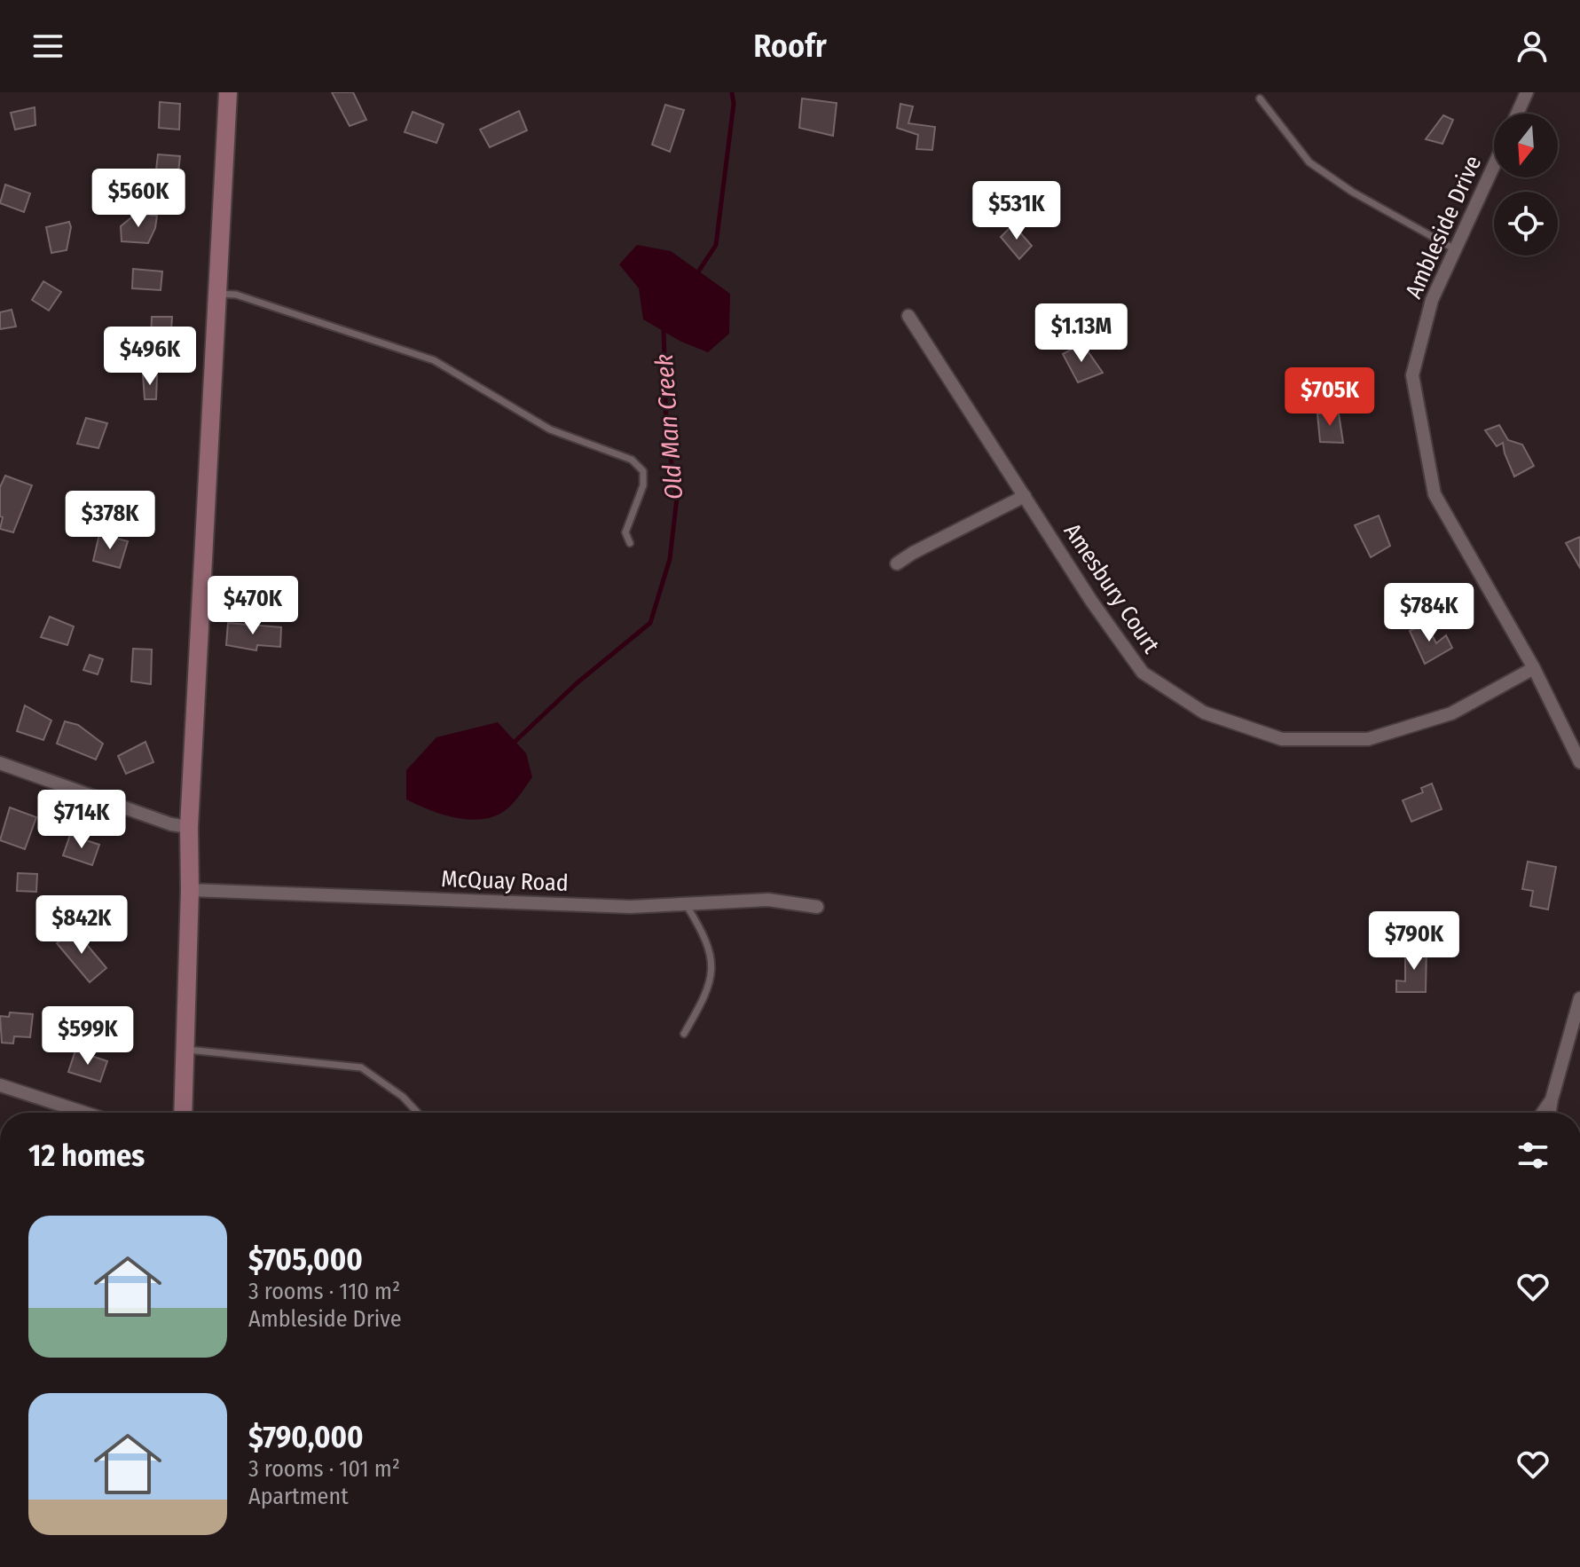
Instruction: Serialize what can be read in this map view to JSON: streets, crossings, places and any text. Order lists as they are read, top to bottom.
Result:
{
  "streets": {
    "street": ["Ambleside Drive", "Amesbury Court", "McQuay Road"]
  },
  "crossings": [
    ["Ambleside Drive", "Amesbury Court"]
  ],
  "water": ["Old Man Creek"],
  "north": "bottom",
  "page": {
    "header": "Roofr",
    "price": [
      "$560K",
      "$531K",
      "$1.13M",
      "$496K",
      "$705K",
      "$378K",
      "$470K",
      "$784K",
      "$714K",
      "$842K",
      "$790K",
      "$599K"
    ],
    "heading": "12 homes",
    "list": [
      {
        "name": "$705,000",
        "note": "3 rooms · 110 m² · Ambleside Drive"
      },
      {
        "name": "$790,000",
        "note": "3 rooms · 101 m² · Apartment"
      }
    ]
  }
}
